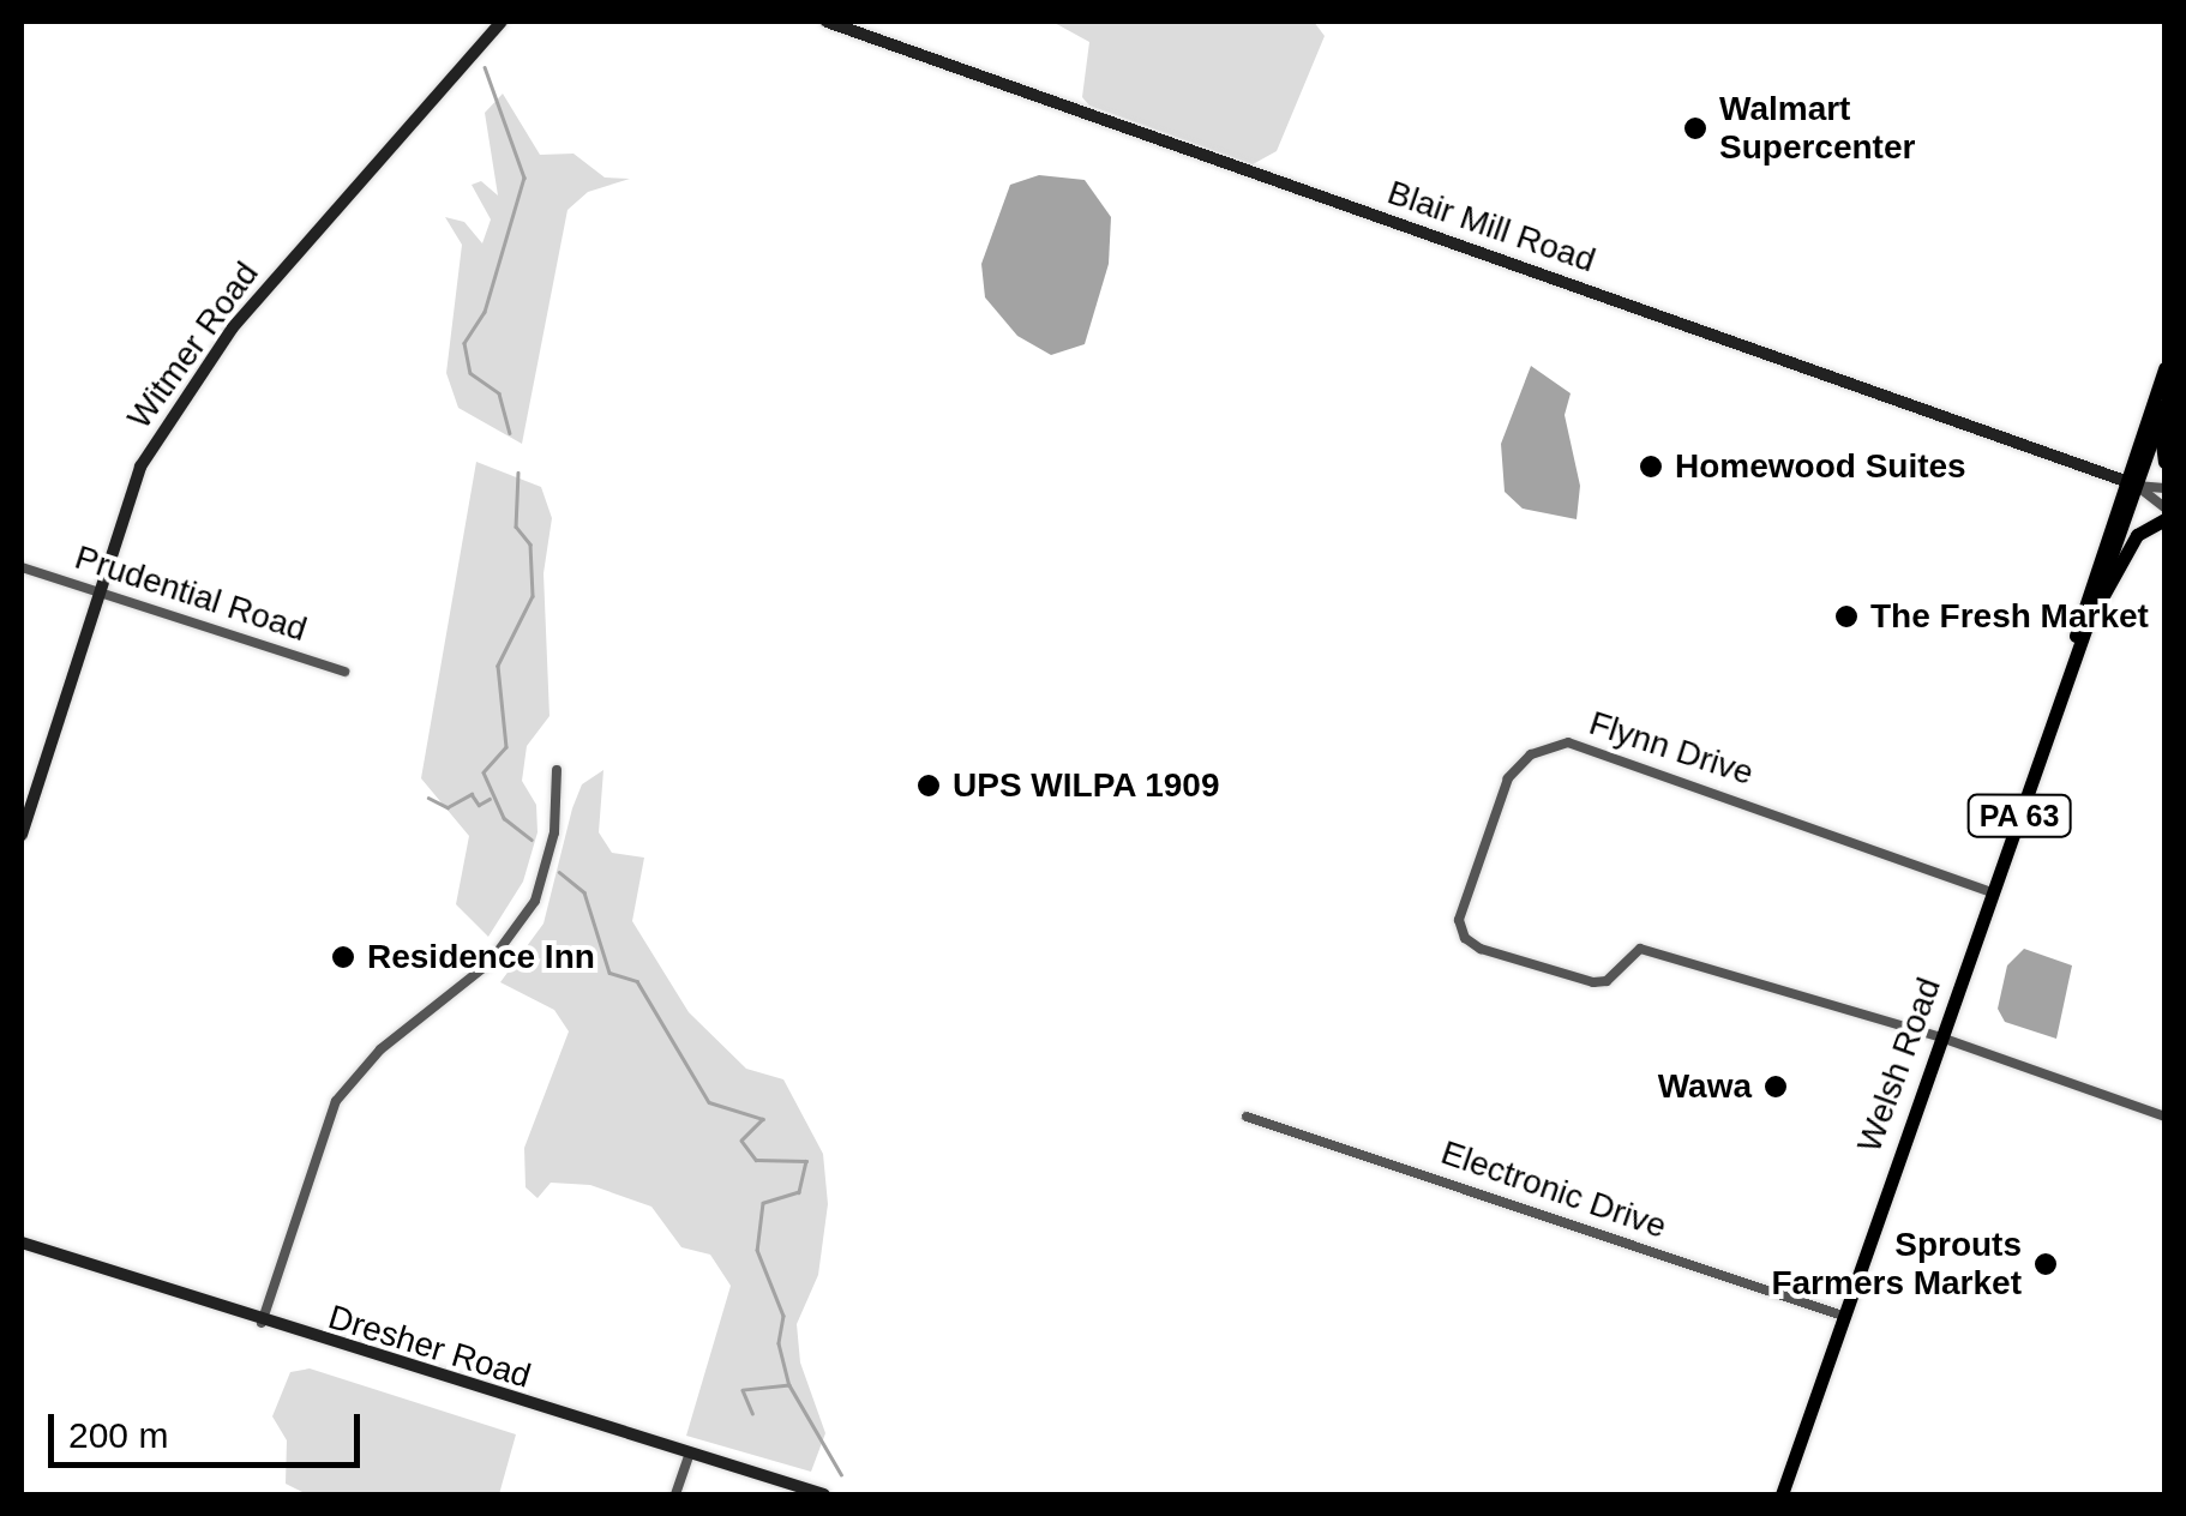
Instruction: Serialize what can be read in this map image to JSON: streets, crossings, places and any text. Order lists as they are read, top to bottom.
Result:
{
  "streets": {
    "main road": [
      "Blair Mill Road",
      "Witmer Road",
      "PA 63",
      "Welsh Road",
      "Dresher Road"
    ],
    "street": ["Prudential Road", "Flynn Drive", "Electronic Drive"]
  },
  "crossings": [
    ["Blair Mill Road", "Welsh Road"],
    ["Witmer Road", "Prudential Road"],
    ["Flynn Drive", "Welsh Road"],
    ["Welsh Road", "Electronic Drive"]
  ],
  "places": [
    "Walmart Supercenter",
    "Homewood Suites",
    "The Fresh Market",
    "UPS WILPA 1909",
    "Residence Inn",
    "Wawa",
    "Sprouts Farmers Market"
  ],
  "scale_bar": "200 m"
}
